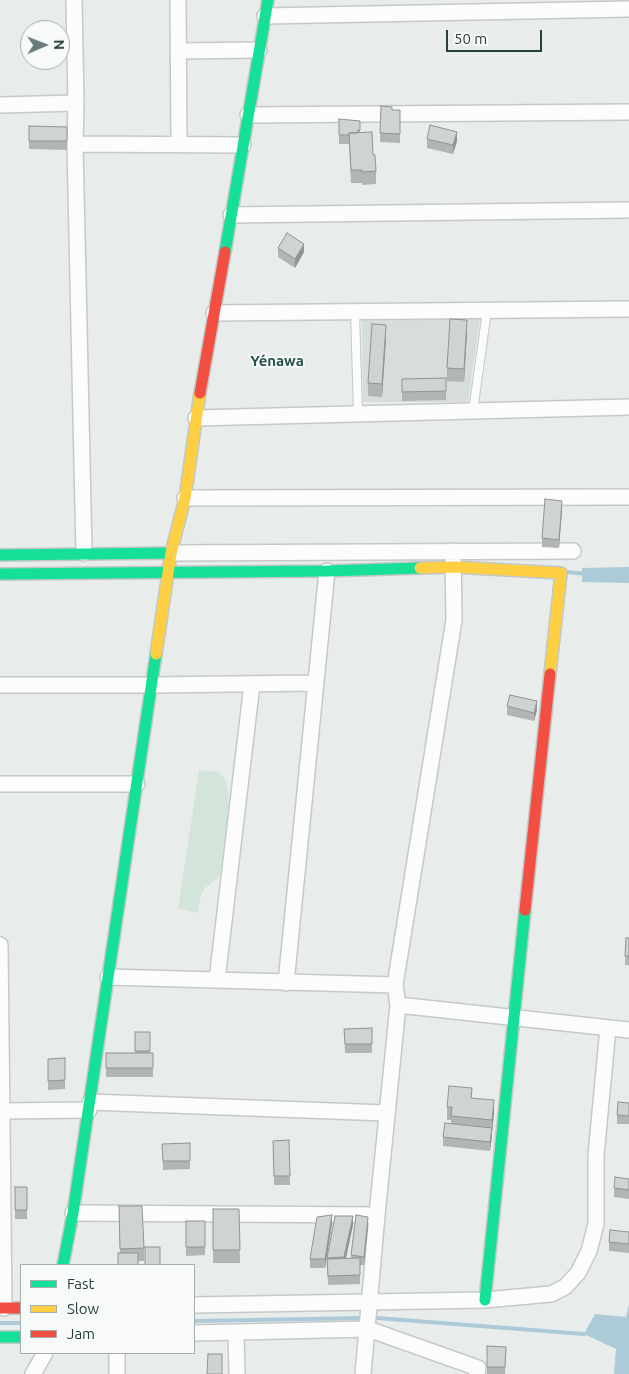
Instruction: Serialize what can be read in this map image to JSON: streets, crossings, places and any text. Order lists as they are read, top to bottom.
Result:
{
  "districts": ["Yénawa"],
  "legend": ["Fast", "Slow", "Jam"],
  "scale_bar": "50 m",
  "north": "right"
}
